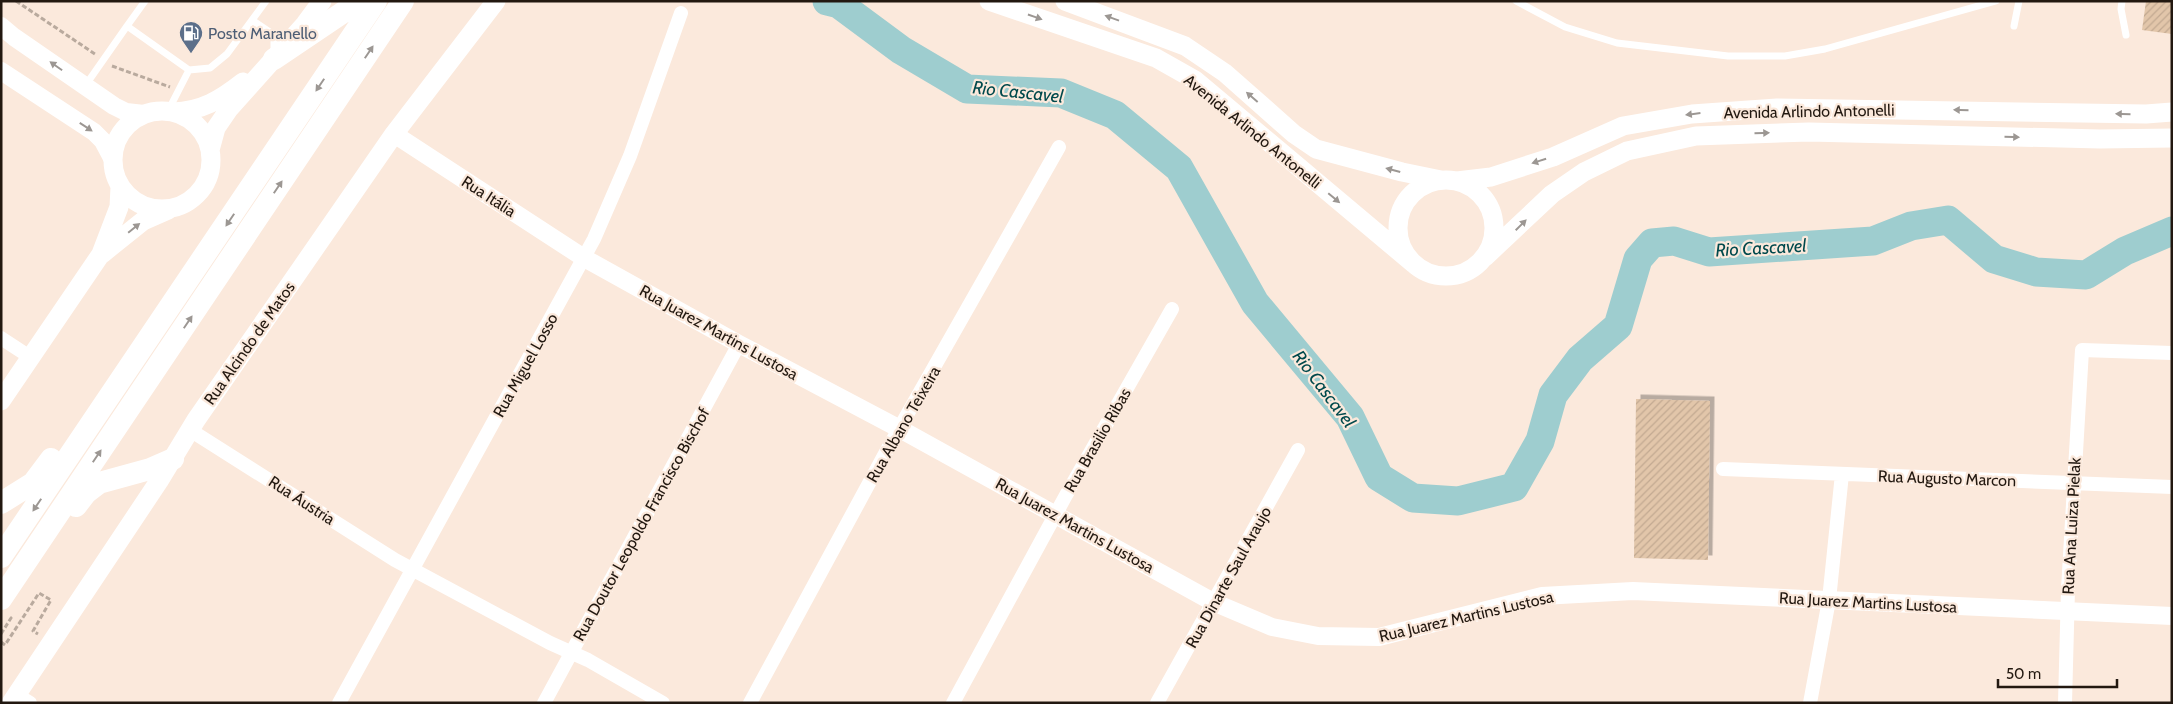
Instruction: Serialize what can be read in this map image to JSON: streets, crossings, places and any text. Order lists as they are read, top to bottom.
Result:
{
  "streets": {
    "main road": ["Avenida Arlindo Antonelli", "Rua Alcindo de Matos"],
    "street": [
      "Rua Itália",
      "Rua Juarez Martins Lustosa",
      "Rua Miguel Losso",
      "Rua Albano Teixeira",
      "Rua Brasilio Ribas",
      "Rua Augusto Marcon",
      "Rua Áustria",
      "Rua Doutor Leopoldo Francisco Bischof",
      "Rua Ana Luiza Pielak",
      "Rua Dinarte Saul Araujo"
    ]
  },
  "crossings": [
    ["Rua Itália", "Rua Juarez Martins Lustosa"],
    ["Rua Itália", "Rua Alcindo de Matos"],
    ["Rua Itália", "Rua Miguel Losso"],
    ["Rua Juarez Martins Lustosa", "Rua Miguel Losso"],
    ["Rua Juarez Martins Lustosa", "Rua Albano Teixeira"],
    ["Rua Juarez Martins Lustosa", "Rua Brasilio Ribas"],
    ["Rua Juarez Martins Lustosa", "Rua Doutor Leopoldo Francisco Bischof"],
    ["Rua Juarez Martins Lustosa", "Rua Ana Luiza Pielak"],
    ["Rua Juarez Martins Lustosa", "Rua Dinarte Saul Araujo"],
    ["Rua Alcindo de Matos", "Rua Áustria"],
    ["Rua Miguel Losso", "Rua Áustria"],
    ["Rua Augusto Marcon", "Rua Ana Luiza Pielak"],
    ["Rua Áustria", "Rua Doutor Leopoldo Francisco Bischof"]
  ],
  "water": ["Rio Cascavel"],
  "places": {
    "fuel station": ["Posto Maranello"]
  },
  "scale_bar": "50 m"
}
